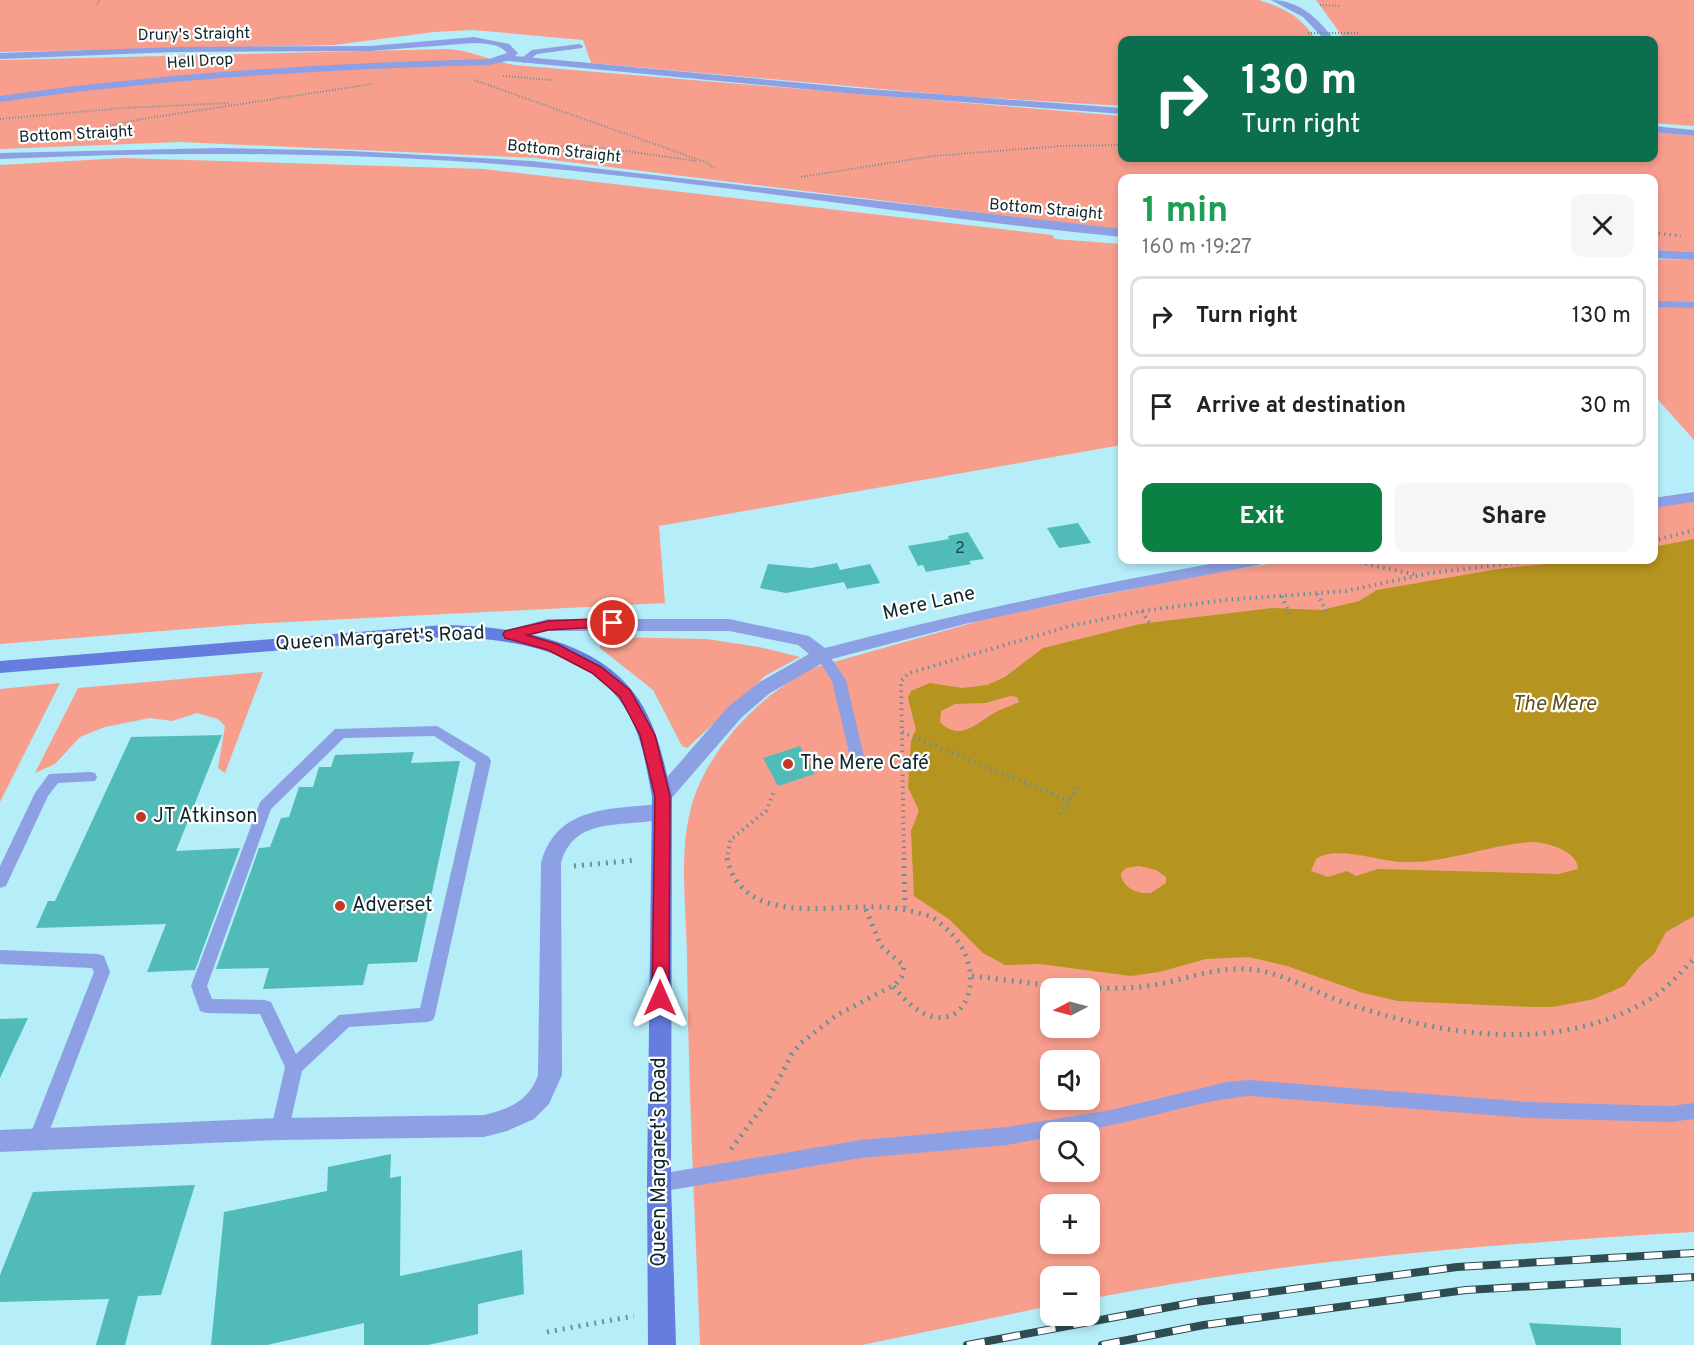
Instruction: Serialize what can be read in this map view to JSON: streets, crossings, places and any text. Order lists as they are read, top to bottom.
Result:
{
  "streets": {
    "main road": ["Queen Margaret's Road"],
    "street": [
      "Drury's Straight",
      "Hell Drop",
      "Bottom Straight",
      "Mere Lane"
    ]
  },
  "crossings": [
    ["Drury's Straight", "Hell Drop"],
    ["Mere Lane", "Queen Margaret's Road"]
  ],
  "water": ["The Mere"],
  "places": ["The Mere Café", "JT Atkinson", "Adverset"],
  "house_numbers": ["2"],
  "north": "left",
  "page": {
    "turn": ["130 m", "Turn right"],
    "heading": ["1 min", "160 m · 19:27"],
    "list": [
      {
        "name": "Turn right",
        "value": "130 m"
      },
      {
        "name": "Arrive at destination",
        "value": "30 m"
      }
    ],
    "buttons": ["Exit", "Share"],
    "map_buttons": ["+", "−"]
  }
}
